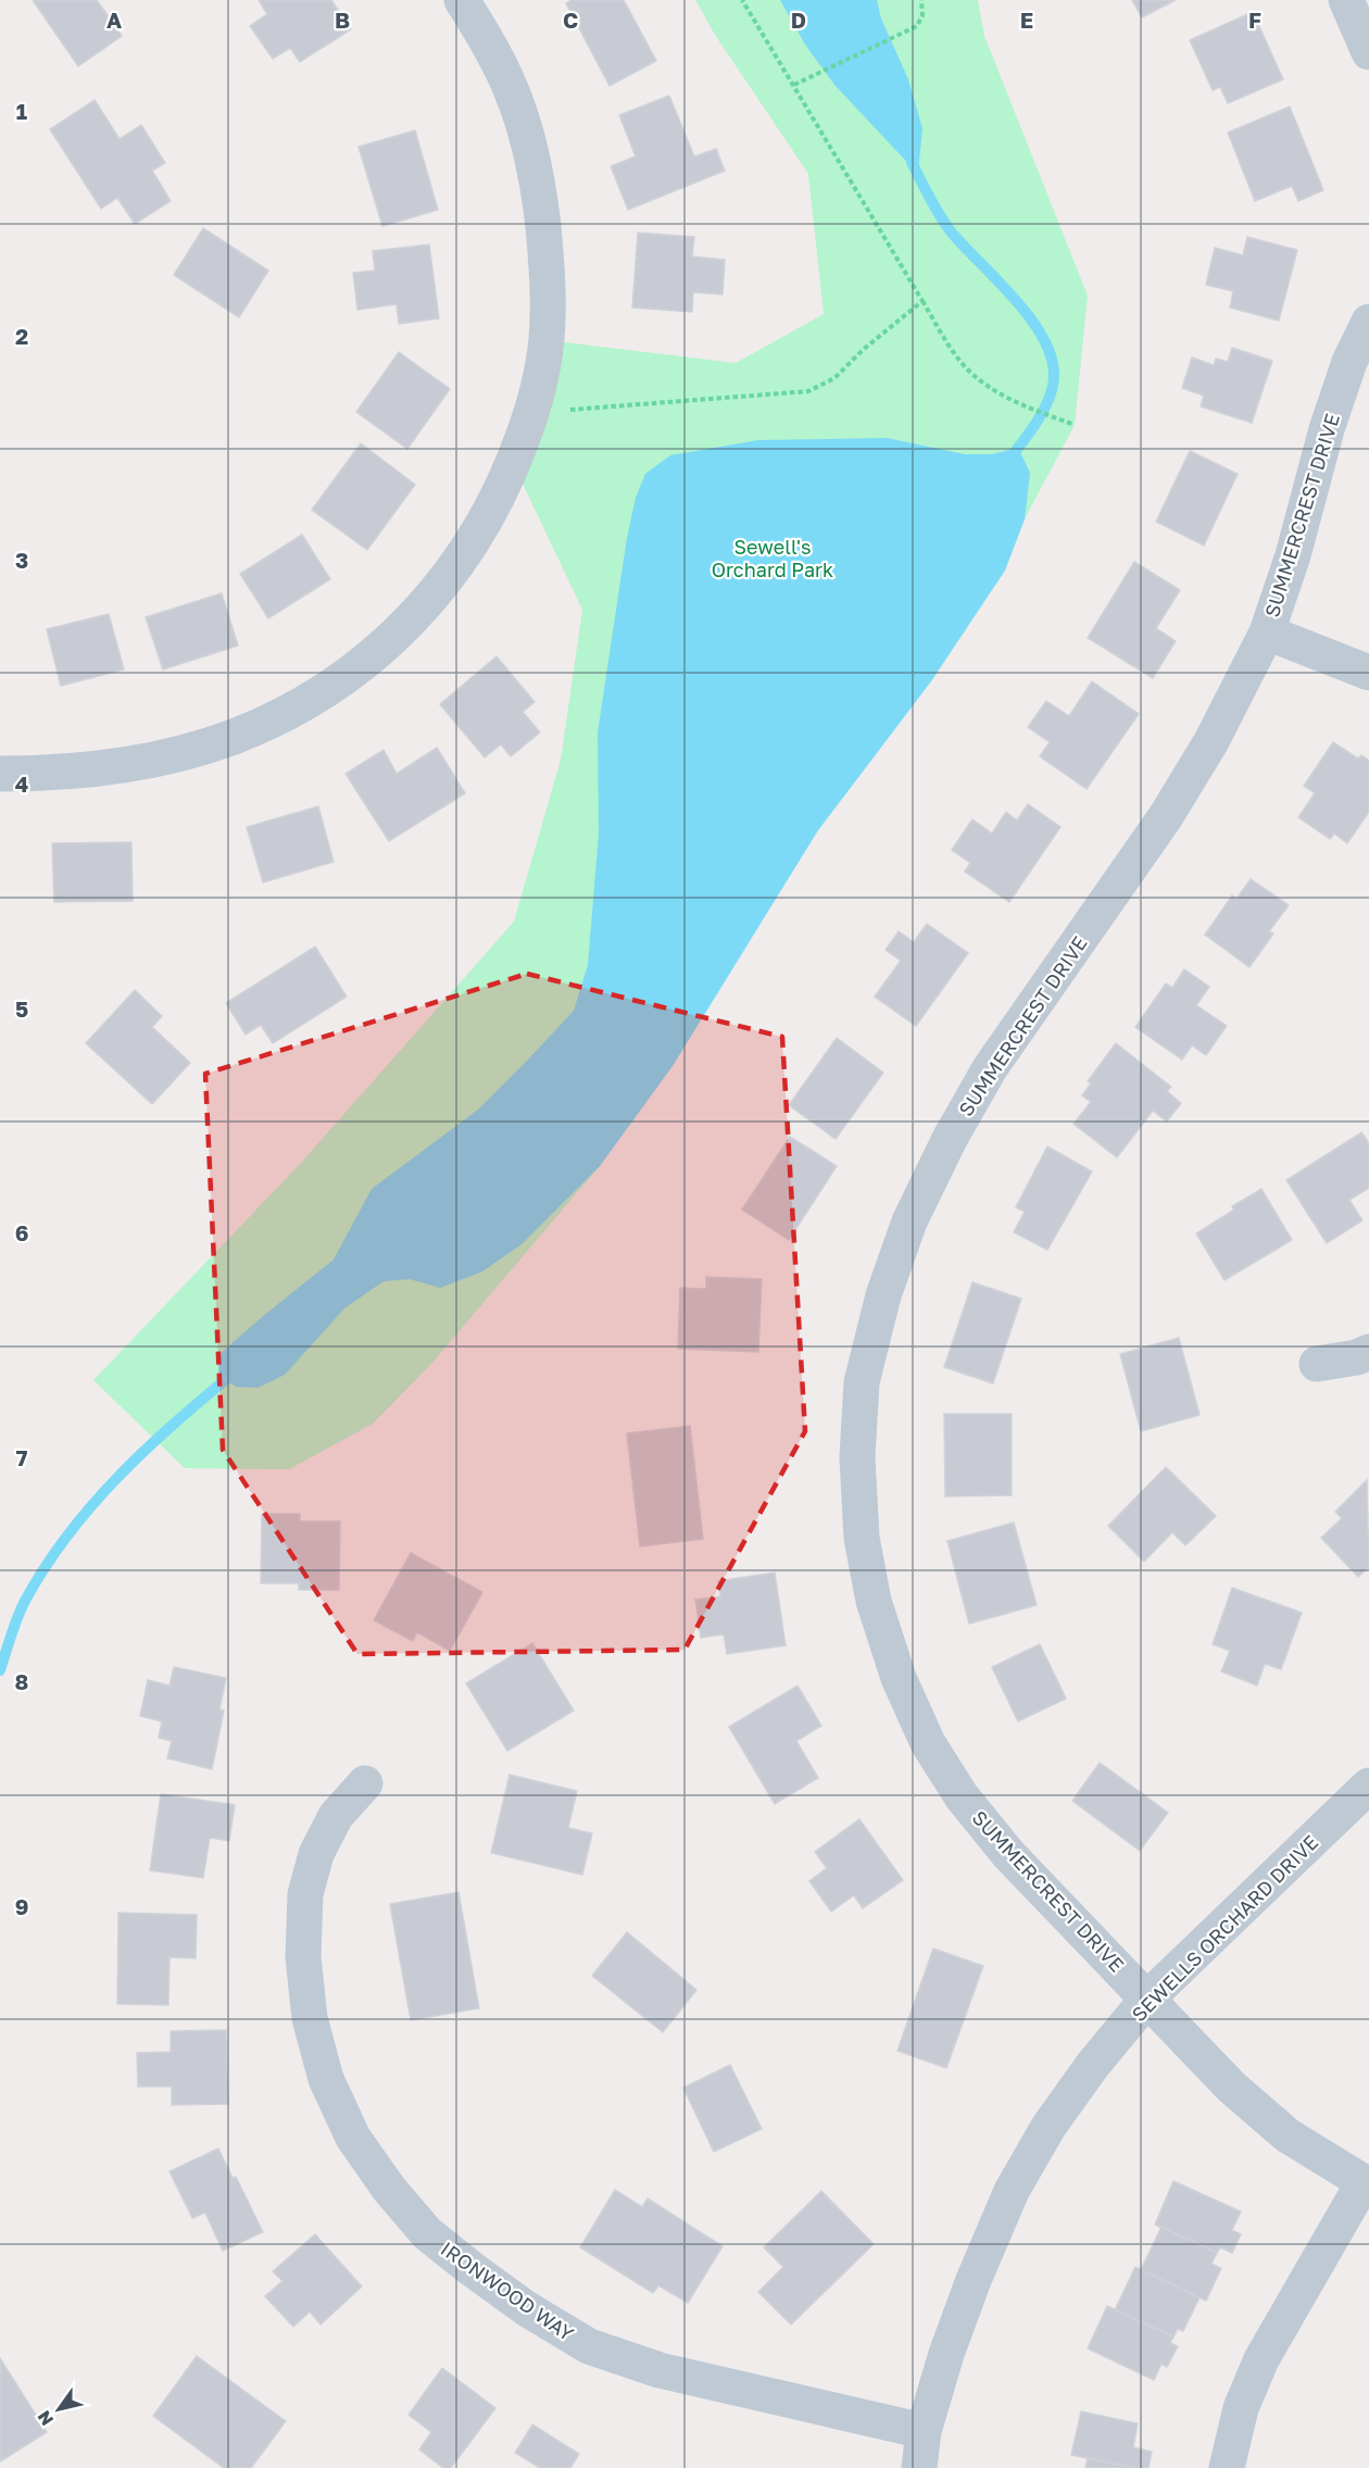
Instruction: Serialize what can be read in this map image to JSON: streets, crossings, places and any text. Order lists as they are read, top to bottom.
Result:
{
  "streets": {
    "street": ["SUMMERCREST DRIVE", "SEWELLS ORCHARD DRIVE", "IRONWOOD WAY"]
  },
  "crossings": [
    ["SUMMERCREST DRIVE", "SEWELLS ORCHARD DRIVE"],
    ["SEWELLS ORCHARD DRIVE", "IRONWOOD WAY"]
  ],
  "parks": ["Sewell's Orchard Park"],
  "north": "bottom left",
  "grid": {
    "columns": [
      "A",
      "B",
      "C",
      "D",
      "E",
      "F"
    ],
    "rows": [
      "1",
      "2",
      "3",
      "4",
      "5",
      "6",
      "7",
      "8",
      "9"
    ]
  }
}
